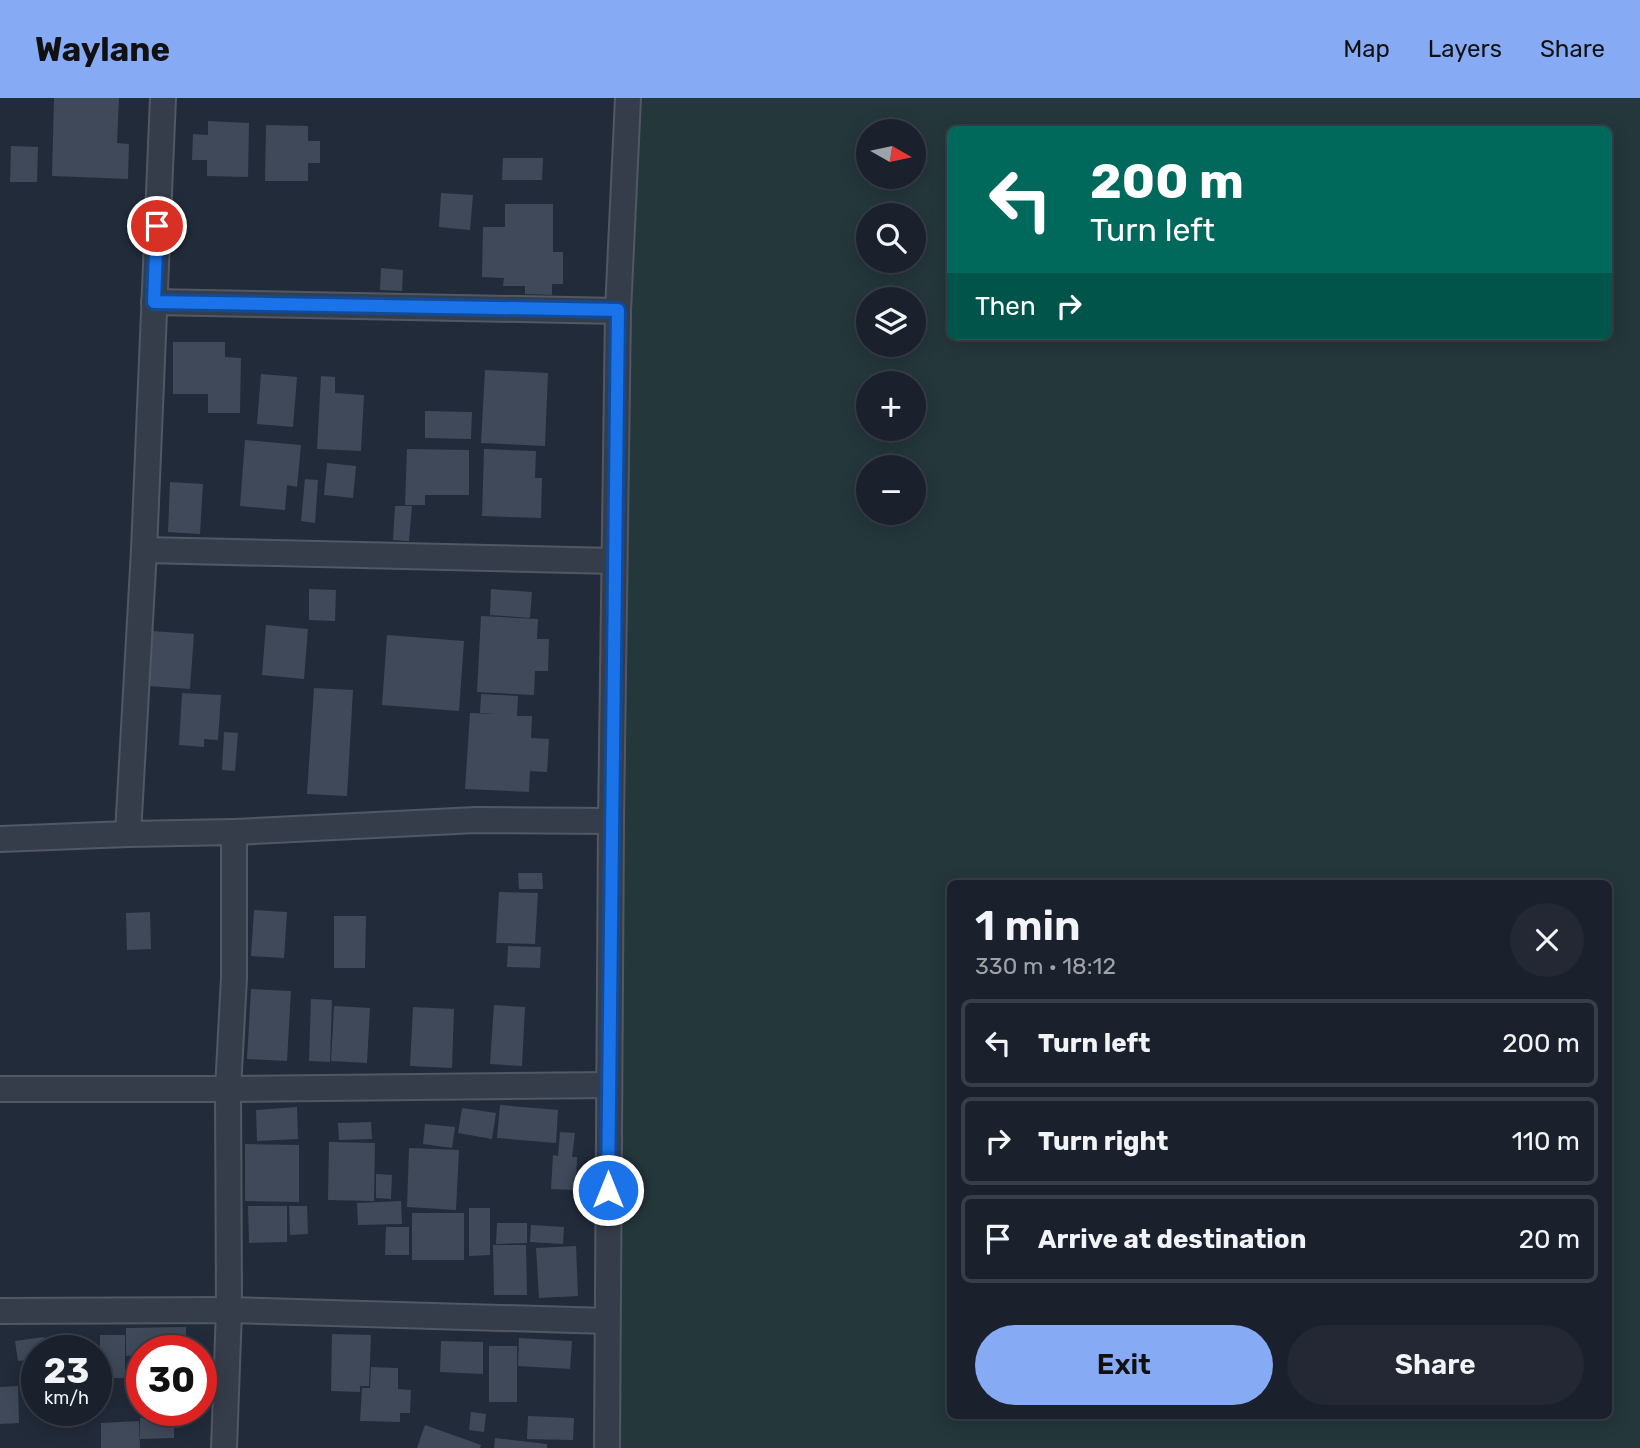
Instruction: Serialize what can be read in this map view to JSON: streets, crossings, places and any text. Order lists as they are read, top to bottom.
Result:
{
  "north": "right",
  "page": {
    "header": "Waylane",
    "nav": ["Map", "Layers", "Share"],
    "map_buttons": ["+", "−"],
    "turn": ["200 m", "Turn left"],
    "then": "Then",
    "heading": ["1 min", "330 m · 18:12"],
    "list": [
      {
        "name": "Turn left",
        "value": "200 m"
      },
      {
        "name": "Turn right",
        "value": "110 m"
      },
      {
        "name": "Arrive at destination",
        "value": "20 m"
      }
    ],
    "buttons": ["Exit", "Share"],
    "speed": "23 km/h",
    "limit": "30"
  }
}
